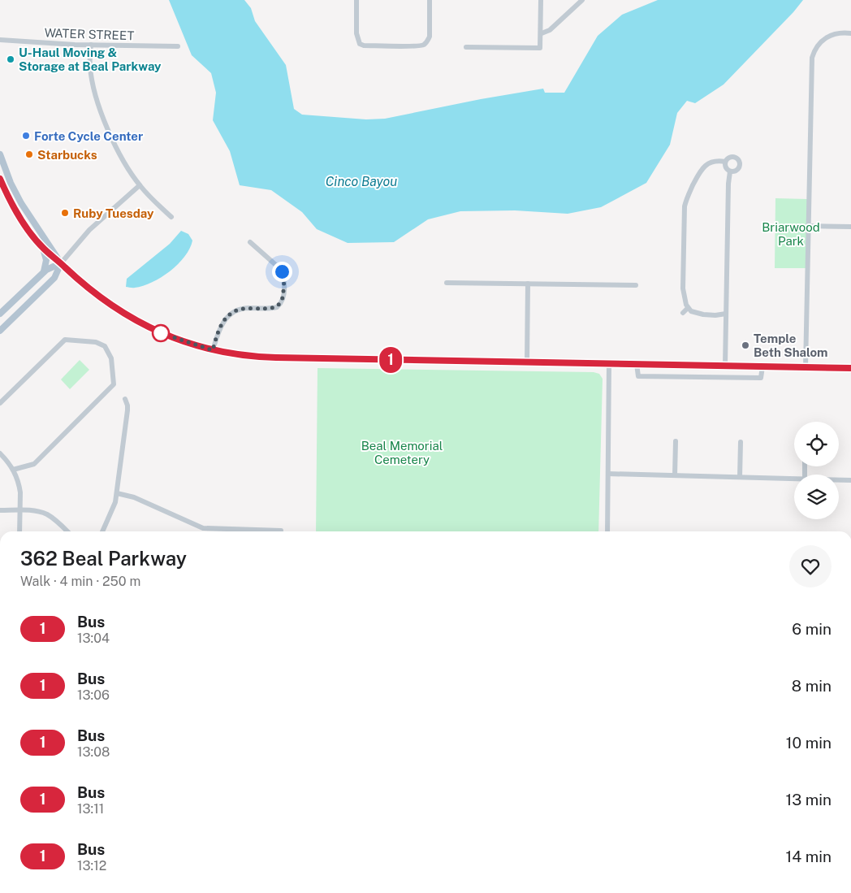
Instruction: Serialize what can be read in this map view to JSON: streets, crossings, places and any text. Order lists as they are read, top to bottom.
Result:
{
  "streets": {
    "street": ["WATER STREET"]
  },
  "water": ["Cinco Bayou"],
  "parks": ["Briarwood Park", "Beal Memorial Cemetery"],
  "places": [
    "U-Haul Moving & Storage at Beal Parkway",
    "Forte Cycle Center",
    "Starbucks",
    "Ruby Tuesday",
    "Temple Beth Shalom"
  ],
  "lines": ["bus line 1"],
  "page": {
    "on_map": "1",
    "heading": ["362 Beal Parkway", "Walk · 4 min · 250 m"],
    "list": [
      {
        "mark": "1",
        "name": "Bus",
        "note": "13:04",
        "value": "6 min"
      },
      {
        "mark": "1",
        "name": "Bus",
        "note": "13:06",
        "value": "8 min"
      },
      {
        "mark": "1",
        "name": "Bus",
        "note": "13:08",
        "value": "10 min"
      },
      {
        "mark": "1",
        "name": "Bus",
        "note": "13:11",
        "value": "13 min"
      },
      {
        "mark": "1",
        "name": "Bus",
        "note": "13:12",
        "value": "14 min"
      }
    ]
  }
}
